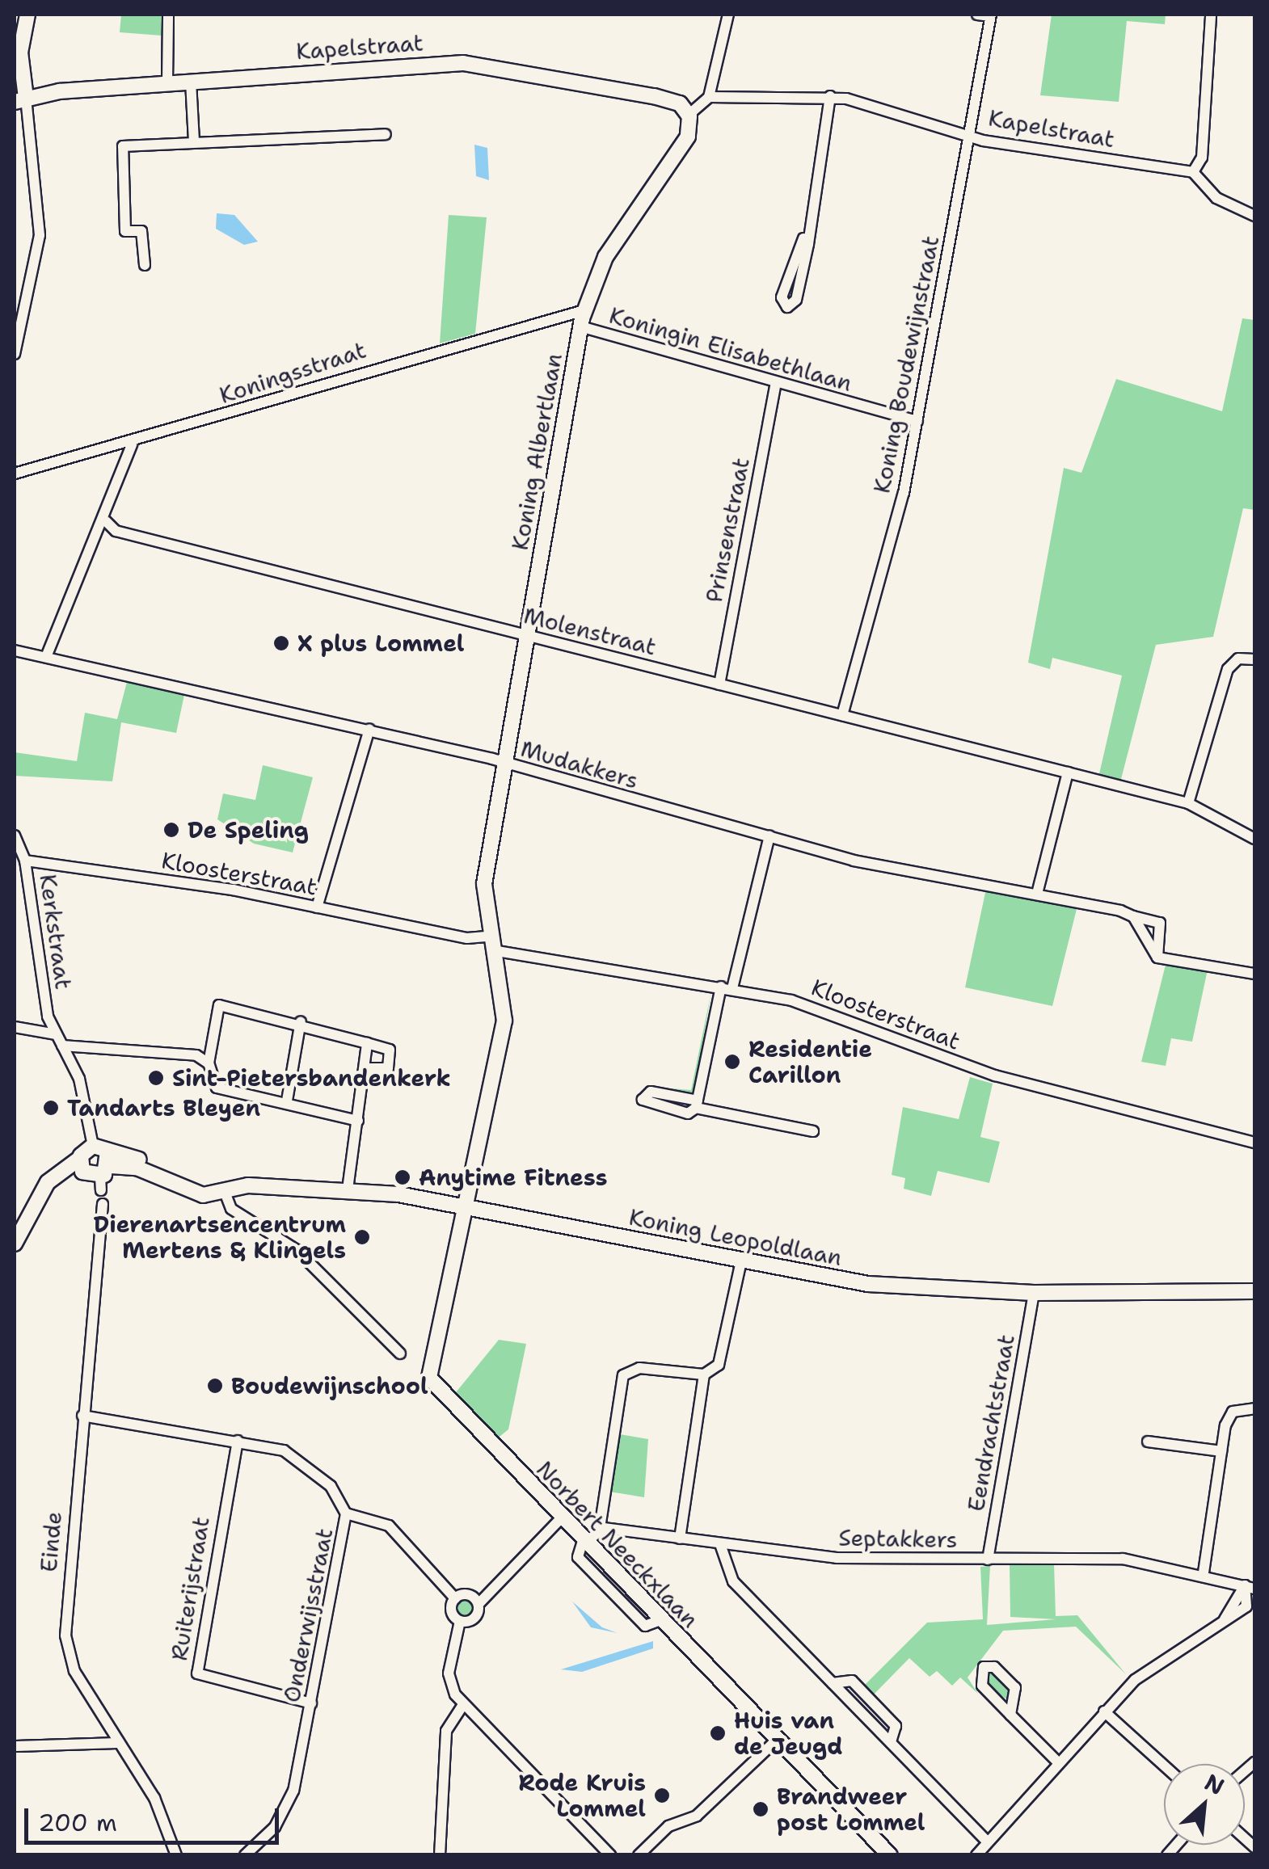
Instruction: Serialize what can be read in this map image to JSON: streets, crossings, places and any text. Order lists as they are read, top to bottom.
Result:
{
  "streets": {
    "main road": [
      "Kapelstraat",
      "Koning Albertlaan",
      "Koning Leopoldlaan",
      "Norbert Neeckxlaan"
    ],
    "street": [
      "Koningin Elisabethlaan",
      "Koning Boudewijnstraat",
      "Koningsstraat",
      "Prinsenstraat",
      "Molenstraat",
      "Mudakkers",
      "Kloosterstraat",
      "Kerkstraat",
      "Eendrachtstraat",
      "Septakkers",
      "Einde",
      "Ruiterijstraat",
      "Onderwijsstraat"
    ]
  },
  "crossings": [
    ["Kapelstraat", "Koning Boudewijnstraat"],
    ["Kapelstraat", "Koning Albertlaan"],
    ["Koningin Elisabethlaan", "Koning Boudewijnstraat"],
    ["Koningin Elisabethlaan", "Koning Albertlaan"],
    ["Koningin Elisabethlaan", "Prinsenstraat"],
    ["Koning Boudewijnstraat", "Molenstraat"],
    ["Koningsstraat", "Koning Albertlaan"],
    ["Koning Albertlaan", "Molenstraat"],
    ["Koning Albertlaan", "Mudakkers"],
    ["Koning Albertlaan", "Kloosterstraat"],
    ["Koning Albertlaan", "Koning Leopoldlaan"],
    ["Koning Albertlaan", "Norbert Neeckxlaan"],
    ["Prinsenstraat", "Molenstraat"],
    ["Kloosterstraat", "Kerkstraat"],
    ["Koning Leopoldlaan", "Eendrachtstraat"],
    ["Eendrachtstraat", "Septakkers"],
    ["Einde", "Onderwijsstraat"],
    ["Ruiterijstraat", "Onderwijsstraat"]
  ],
  "places": [
    "X plus Lommel",
    "De Speling",
    "Residentie Carillon",
    "Sint-Pietersbandenkerk",
    "Tandarts Bleyen",
    "Anytime Fitness",
    "Dierenartsencentrum Mertens & Klingels",
    "Boudewijnschool",
    "Huis van de Jeugd",
    "Rode Kruis Lommel",
    "Brandweer post Lommel"
  ],
  "scale_bar": "200 m",
  "north": "top right"
}
